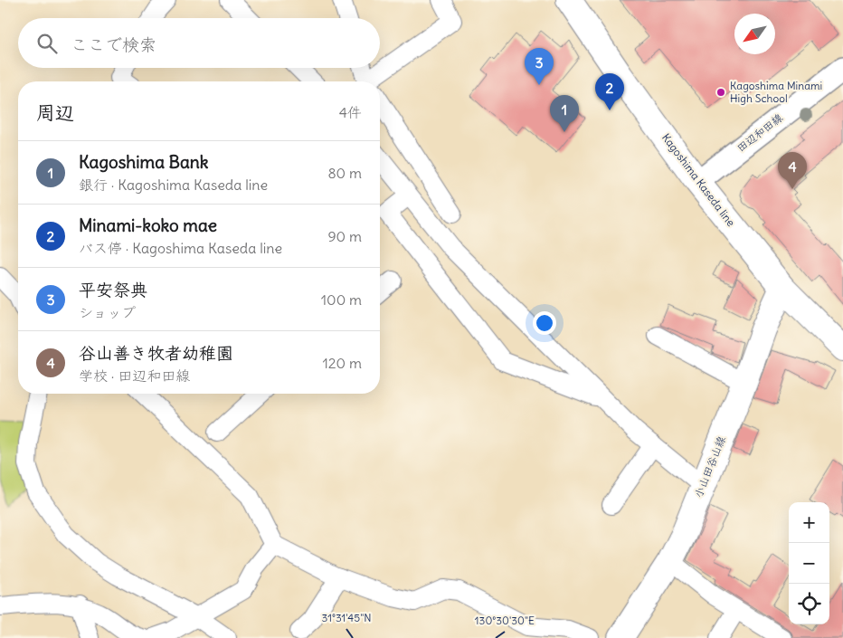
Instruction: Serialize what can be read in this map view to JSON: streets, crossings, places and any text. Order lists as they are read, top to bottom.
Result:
{
  "streets": {
    "main road": ["Kagoshima Kaseda line", "小山田谷山線"],
    "street": ["田辺和田線"]
  },
  "crossings": [
    ["田辺和田線", "Kagoshima Kaseda line"],
    ["Kagoshima Kaseda line", "小山田谷山線"]
  ],
  "places": ["Kagoshima Minami High School"],
  "north": "bottom left",
  "page": {
    "search": "ここで検索",
    "pins": [
      "3",
      "2",
      "1",
      "4"
    ],
    "heading": ["周辺", "4件"],
    "list": [
      {
        "mark": "1",
        "name": "Kagoshima Bank",
        "note": "銀行 · Kagoshima Kaseda line",
        "value": "80 m"
      },
      {
        "mark": "2",
        "name": "Minami-koko mae",
        "note": "バス停 · Kagoshima Kaseda line",
        "value": "90 m"
      },
      {
        "mark": "3",
        "name": "平安祭典",
        "note": "ショップ",
        "value": "100 m"
      },
      {
        "mark": "4",
        "name": "谷山善き牧者幼稚園",
        "note": "学校 · 田辺和田線",
        "value": "120 m"
      }
    ],
    "map_buttons": ["+", "−"]
  },
  "coordinates": ["31°31'45\"N", "130°30'30\"E"]
}
